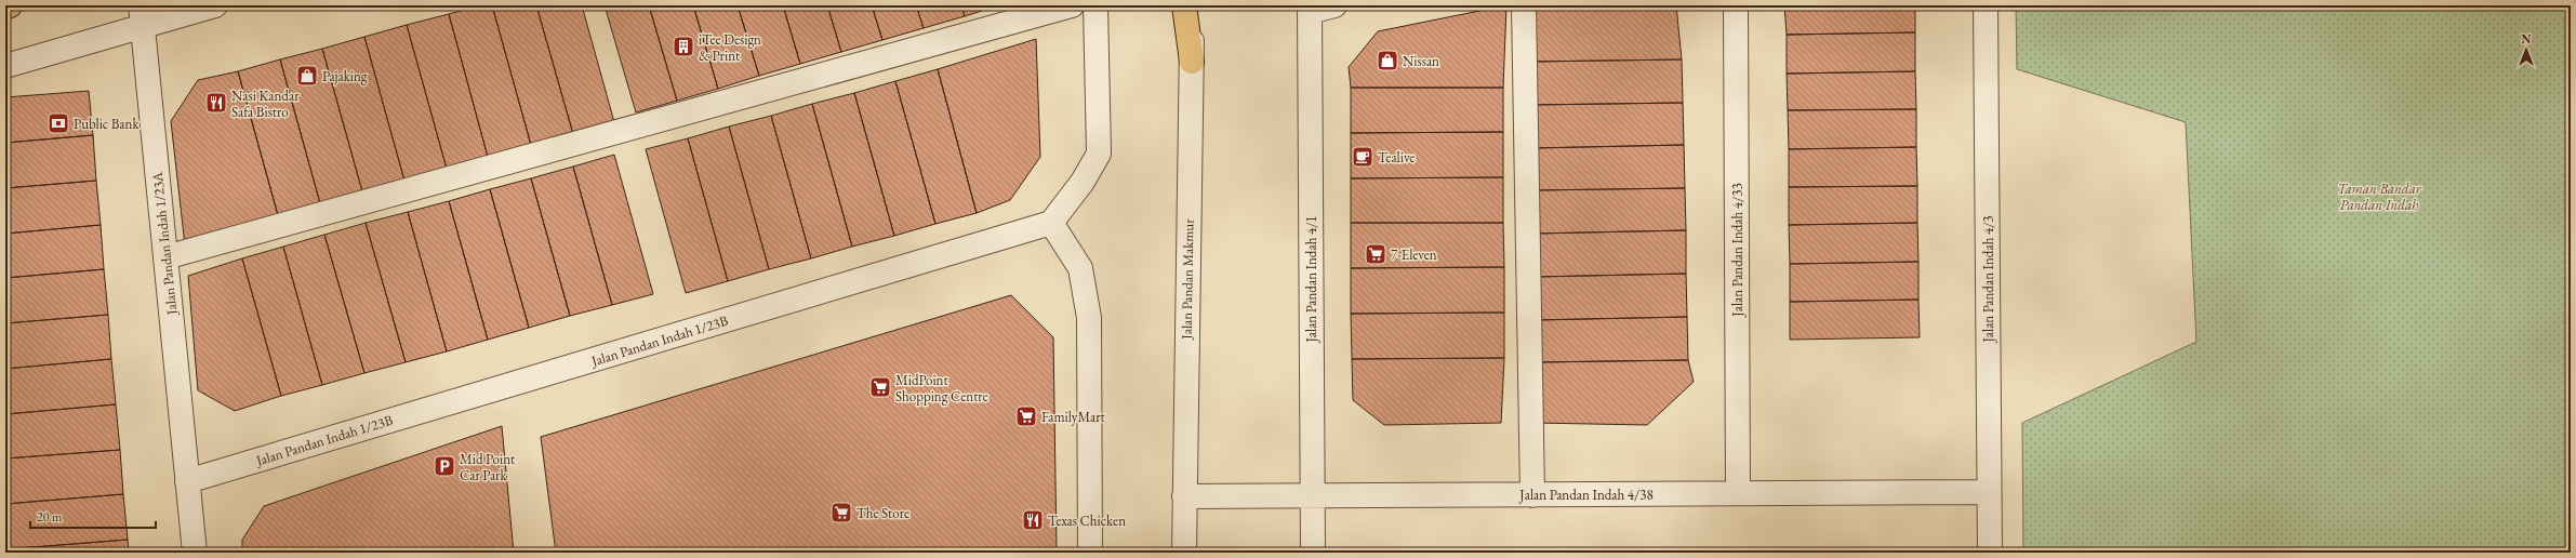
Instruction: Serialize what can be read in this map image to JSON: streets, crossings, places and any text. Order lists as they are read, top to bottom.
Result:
{
  "streets": {
    "street": [
      "Jalan Pandan Indah 1/23A",
      "Jalan Pandan Indah 4/33",
      "Jalan Pandan Makmur",
      "Jalan Pandan Indah 4/1",
      "Jalan Pandan Indah 4/3",
      "Jalan Pandan Indah 1/23B",
      "Jalan Pandan Indah 4/38"
    ]
  },
  "crossings": [
    ["Jalan Pandan Indah 1/23A", "Jalan Pandan Indah 1/23B"],
    ["Jalan Pandan Indah 4/33", "Jalan Pandan Indah 4/38"],
    ["Jalan Pandan Makmur", "Jalan Pandan Indah 4/38"],
    ["Jalan Pandan Indah 4/1", "Jalan Pandan Indah 4/38"],
    ["Jalan Pandan Indah 4/3", "Jalan Pandan Indah 4/38"]
  ],
  "parks": ["Taman Bandar Pandan Indah"],
  "places": {
    "building": ["iTee Design & Print"],
    "shop": ["Nissan", "Pajaking"],
    "restaurant": ["Nasi Kandar Safa Bistro", "Texas Chicken"],
    "bank": ["Public Bank"],
    "cafe": ["Tealive"],
    "supermarket": [
      "7-Eleven",
      "MidPoint Shopping Centre",
      "FamilyMart",
      "The Store"
    ],
    "parking": ["Mid Point Car Park"]
  },
  "scale_bar": "20 m",
  "north": "top"
}
